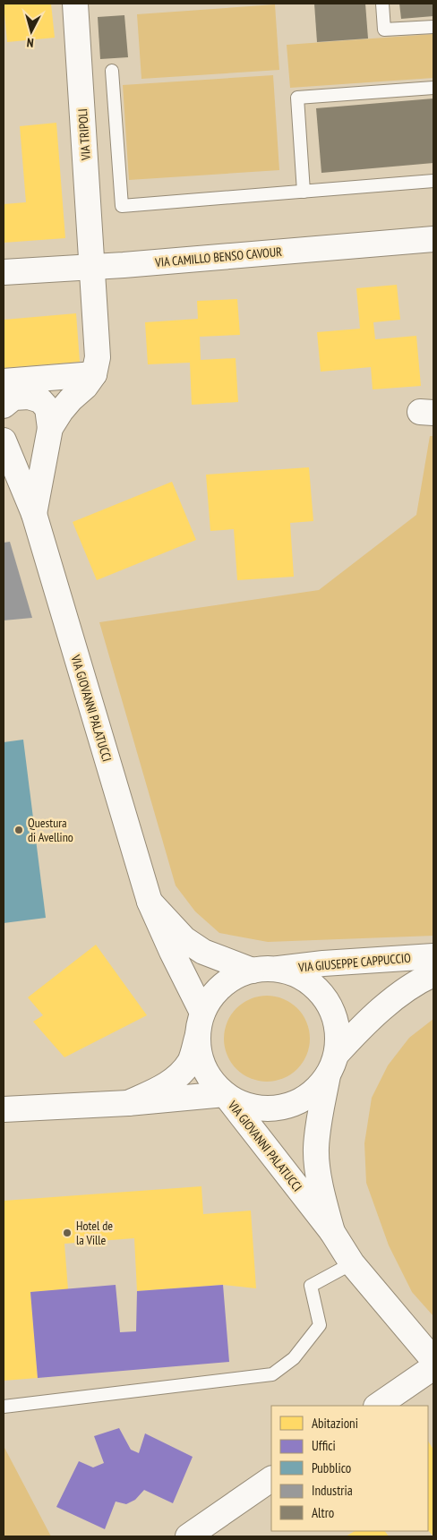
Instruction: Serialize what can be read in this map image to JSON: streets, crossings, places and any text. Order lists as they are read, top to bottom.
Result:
{
  "streets": {
    "street": [
      "VIA TRIPOLI",
      "VIA CAMILLO BENSO CAVOUR",
      "VIA GIOVANNI PALATUCCI",
      "VIA GIUSEPPE CAPPUCCIO"
    ]
  },
  "crossings": [
    ["VIA TRIPOLI", "VIA CAMILLO BENSO CAVOUR"],
    ["VIA GIOVANNI PALATUCCI", "VIA GIUSEPPE CAPPUCCIO"]
  ],
  "places": ["Questura di Avellino", "Hotel de la Ville"],
  "legend": [
    "Abitazioni",
    "Uffici",
    "Pubblico",
    "Industria",
    "Altro"
  ],
  "north": "bottom"
}
